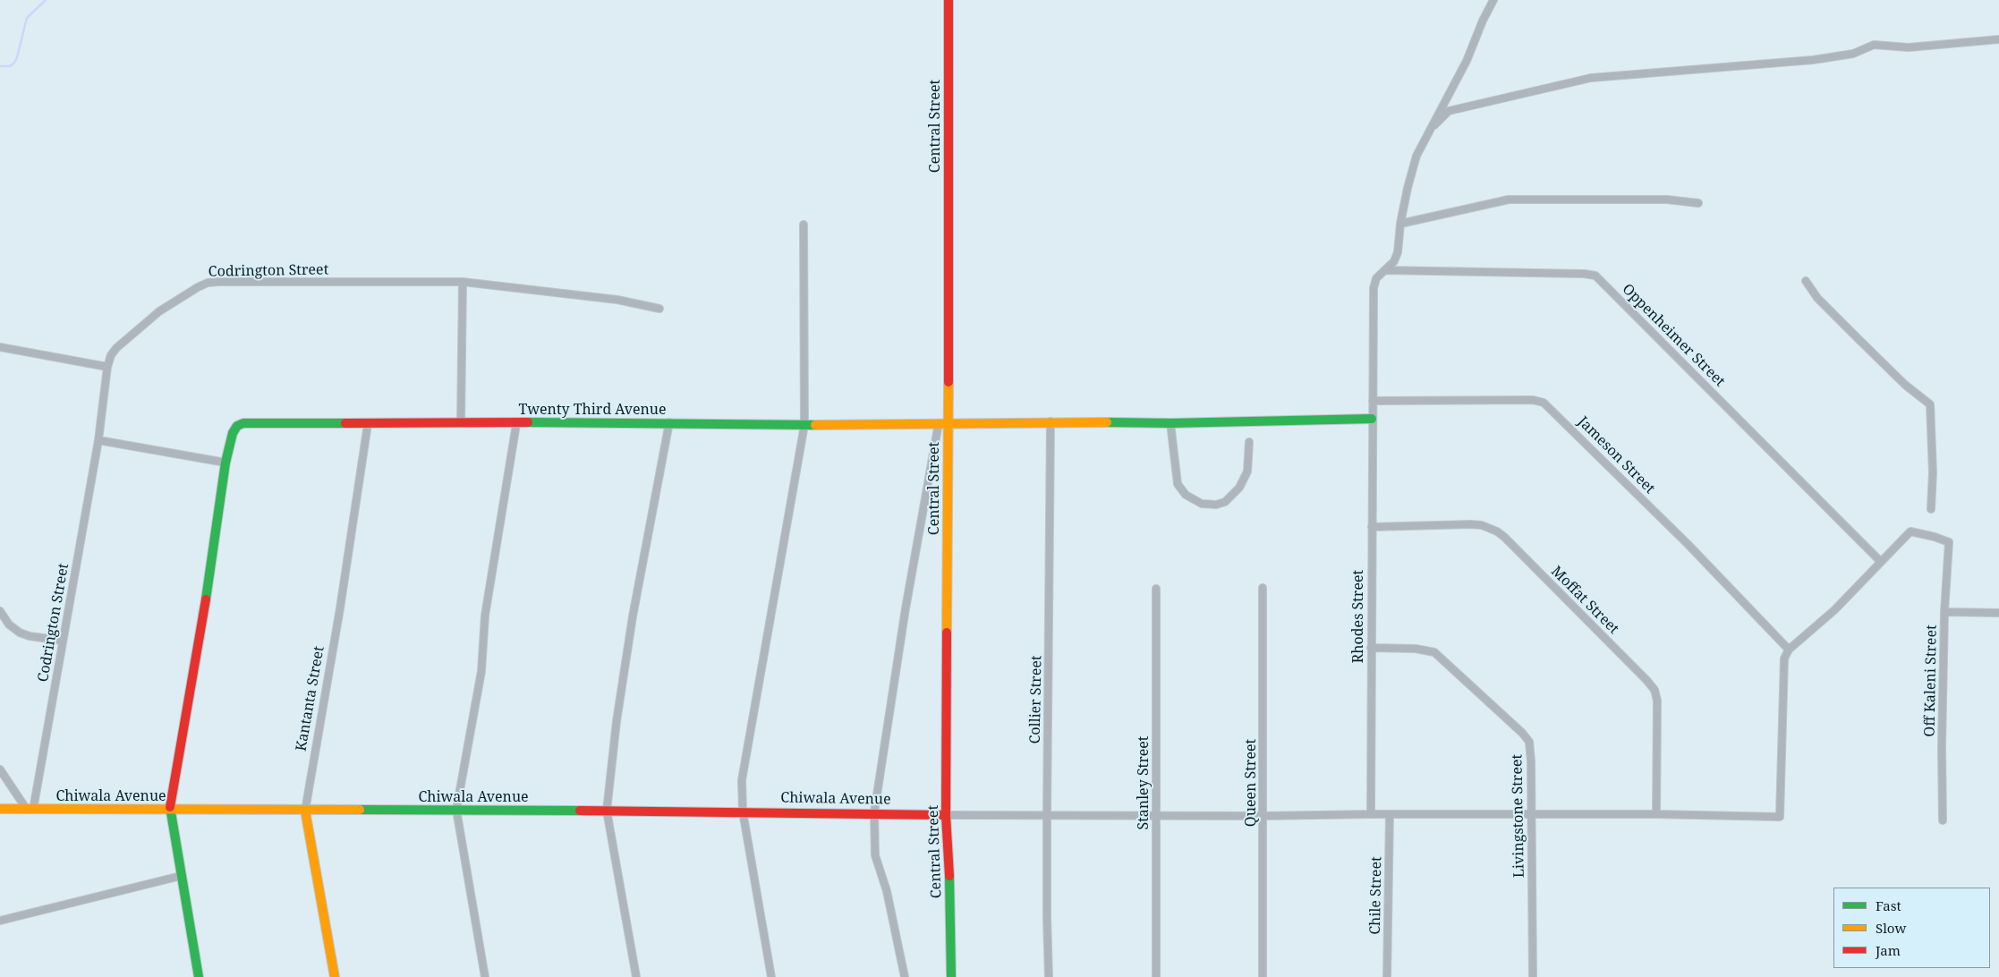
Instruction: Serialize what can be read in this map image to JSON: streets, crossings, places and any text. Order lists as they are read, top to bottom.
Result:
{
  "streets": {
    "street": [
      "Central Street",
      "Codrington Street",
      "Oppenheimer Street",
      "Twenty Third Avenue",
      "Jameson Street",
      "Moffat Street",
      "Rhodes Street",
      "Off Kaleni Street",
      "Kantanta Street",
      "Collier Street",
      "Stanley Street",
      "Queen Street",
      "Chiwala Avenue",
      "Livingstone Street",
      "Chile Street"
    ]
  },
  "crossings": [
    ["Central Street", "Twenty Third Avenue"],
    ["Central Street", "Chiwala Avenue"],
    ["Codrington Street", "Chiwala Avenue"],
    ["Oppenheimer Street", "Rhodes Street"],
    ["Oppenheimer Street", "Off Kaleni Street"],
    ["Twenty Third Avenue", "Rhodes Street"],
    ["Twenty Third Avenue", "Kantanta Street"],
    ["Twenty Third Avenue", "Collier Street"],
    ["Jameson Street", "Rhodes Street"],
    ["Moffat Street", "Rhodes Street"],
    ["Rhodes Street", "Livingstone Street"],
    ["Kantanta Street", "Chiwala Avenue"]
  ],
  "legend": ["Fast", "Slow", "Jam"]
}
